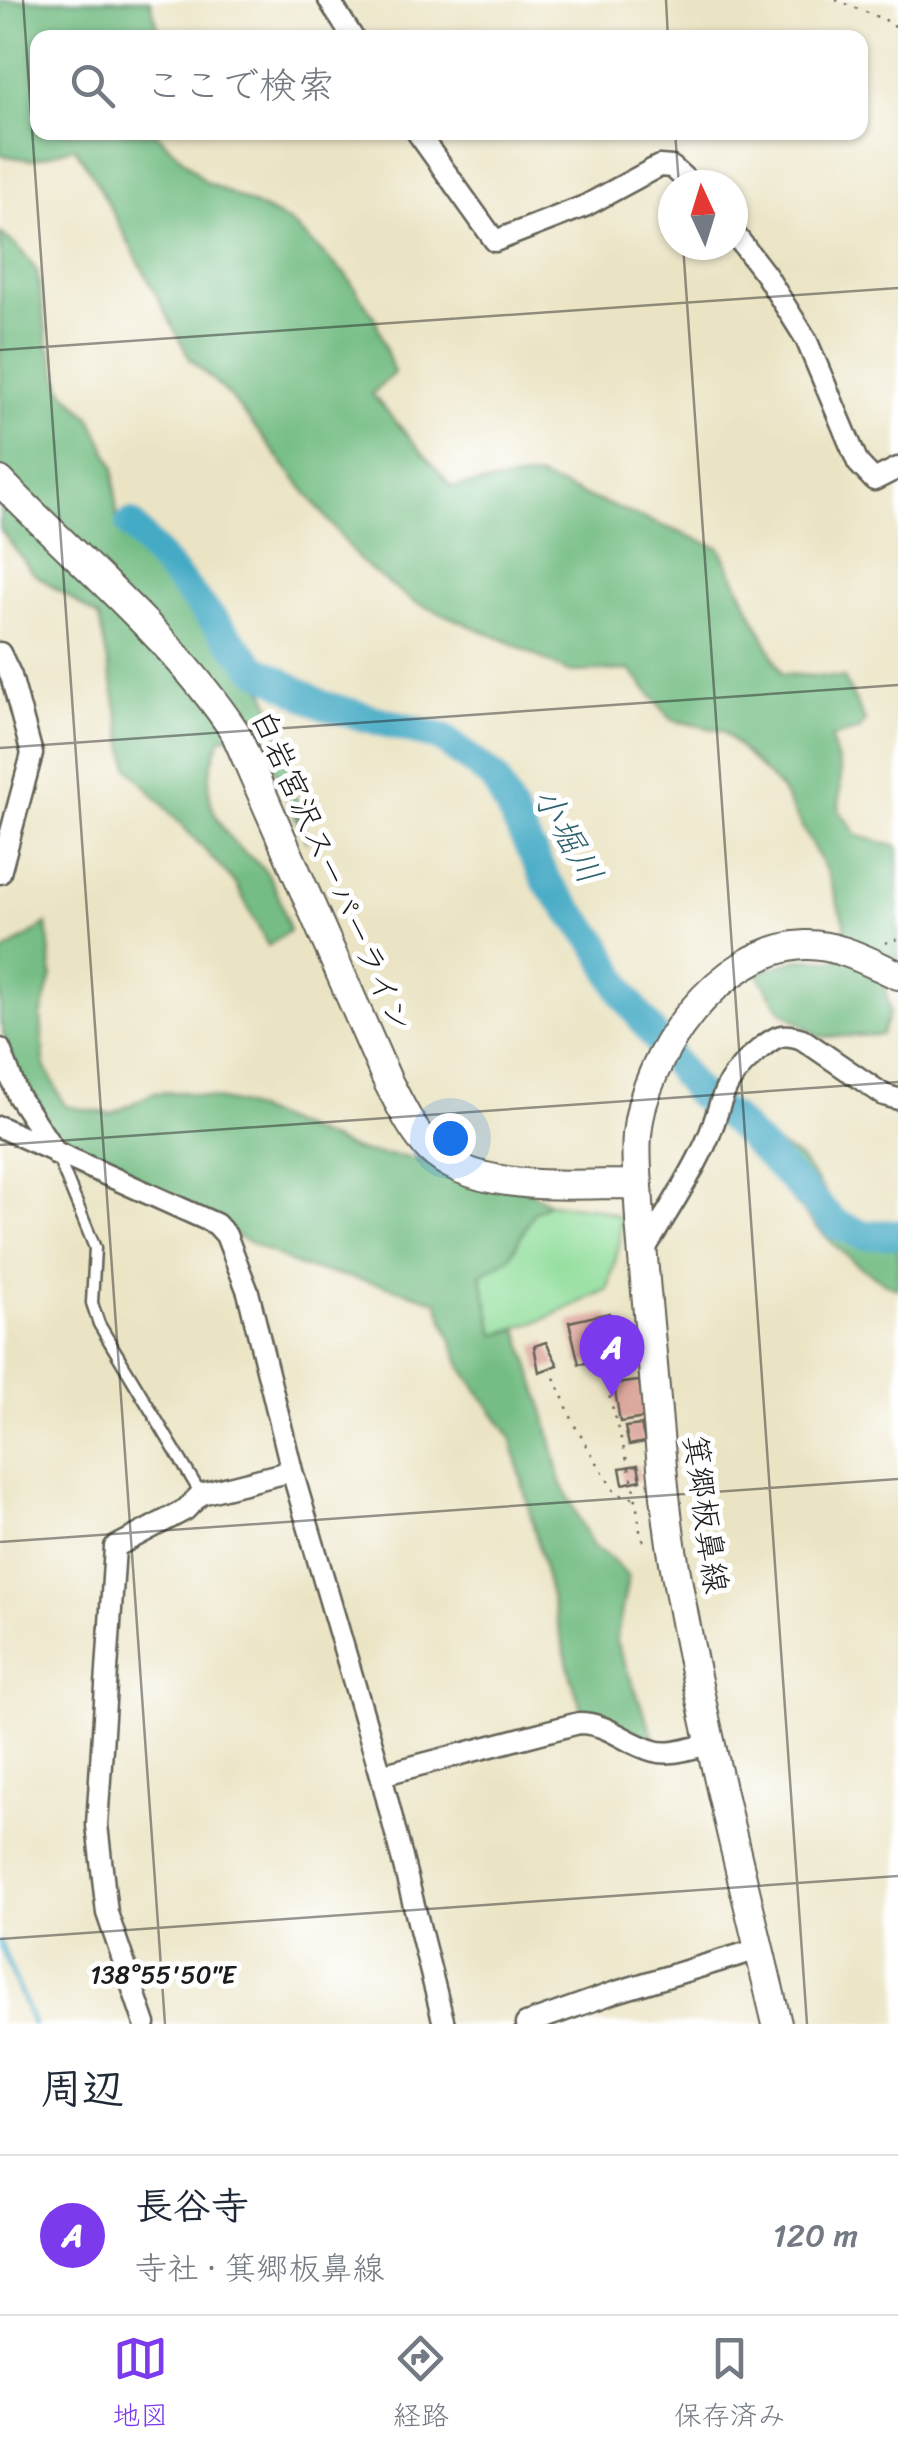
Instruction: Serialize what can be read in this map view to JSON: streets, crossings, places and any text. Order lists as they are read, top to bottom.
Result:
{
  "streets": {
    "main road": ["白岩宮沢スーパーライン", "箕郷板鼻線"]
  },
  "crossings": [
    ["白岩宮沢スーパーライン", "箕郷板鼻線"]
  ],
  "water": ["小堀川"],
  "north": "top",
  "page": {
    "search": "ここで検索",
    "pins": "A",
    "heading": "周辺",
    "list": [
      {
        "mark": "A",
        "name": "長谷寺",
        "note": "寺社 · 箕郷板鼻線",
        "value": "120 m"
      }
    ],
    "nav": ["地図", "経路", "保存済み"]
  },
  "coordinates": ["138°55'50\"E"]
}
